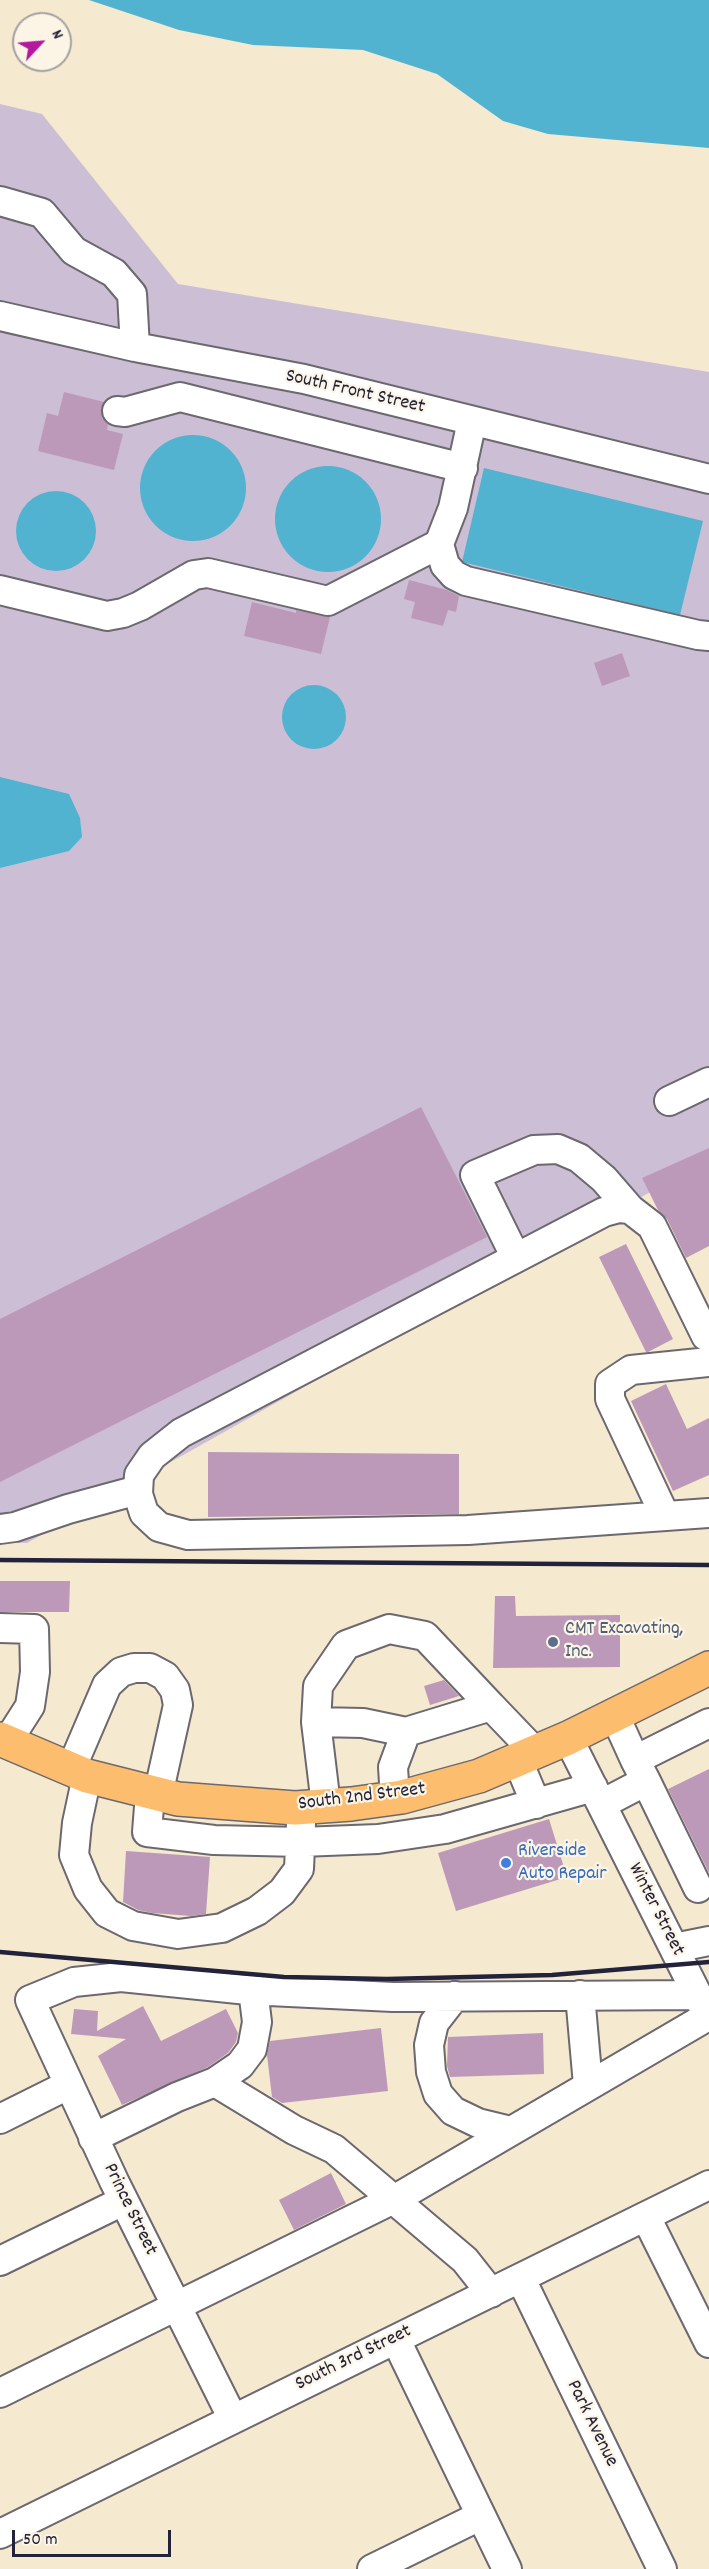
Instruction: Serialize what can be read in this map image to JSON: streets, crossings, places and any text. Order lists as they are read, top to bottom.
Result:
{
  "streets": {
    "main road": ["South 2nd Street"],
    "street": [
      "South Front Street",
      "Winter Street",
      "Prince Street",
      "South 3rd Street",
      "Park Avenue"
    ]
  },
  "crossings": [
    ["South 2nd Street", "Winter Street"],
    ["Prince Street", "South 3rd Street"],
    ["South 3rd Street", "Park Avenue"]
  ],
  "places": ["CMT Excavating, Inc.", "Riverside Auto Repair"],
  "scale_bar": "50 m",
  "north": "top right"
}
